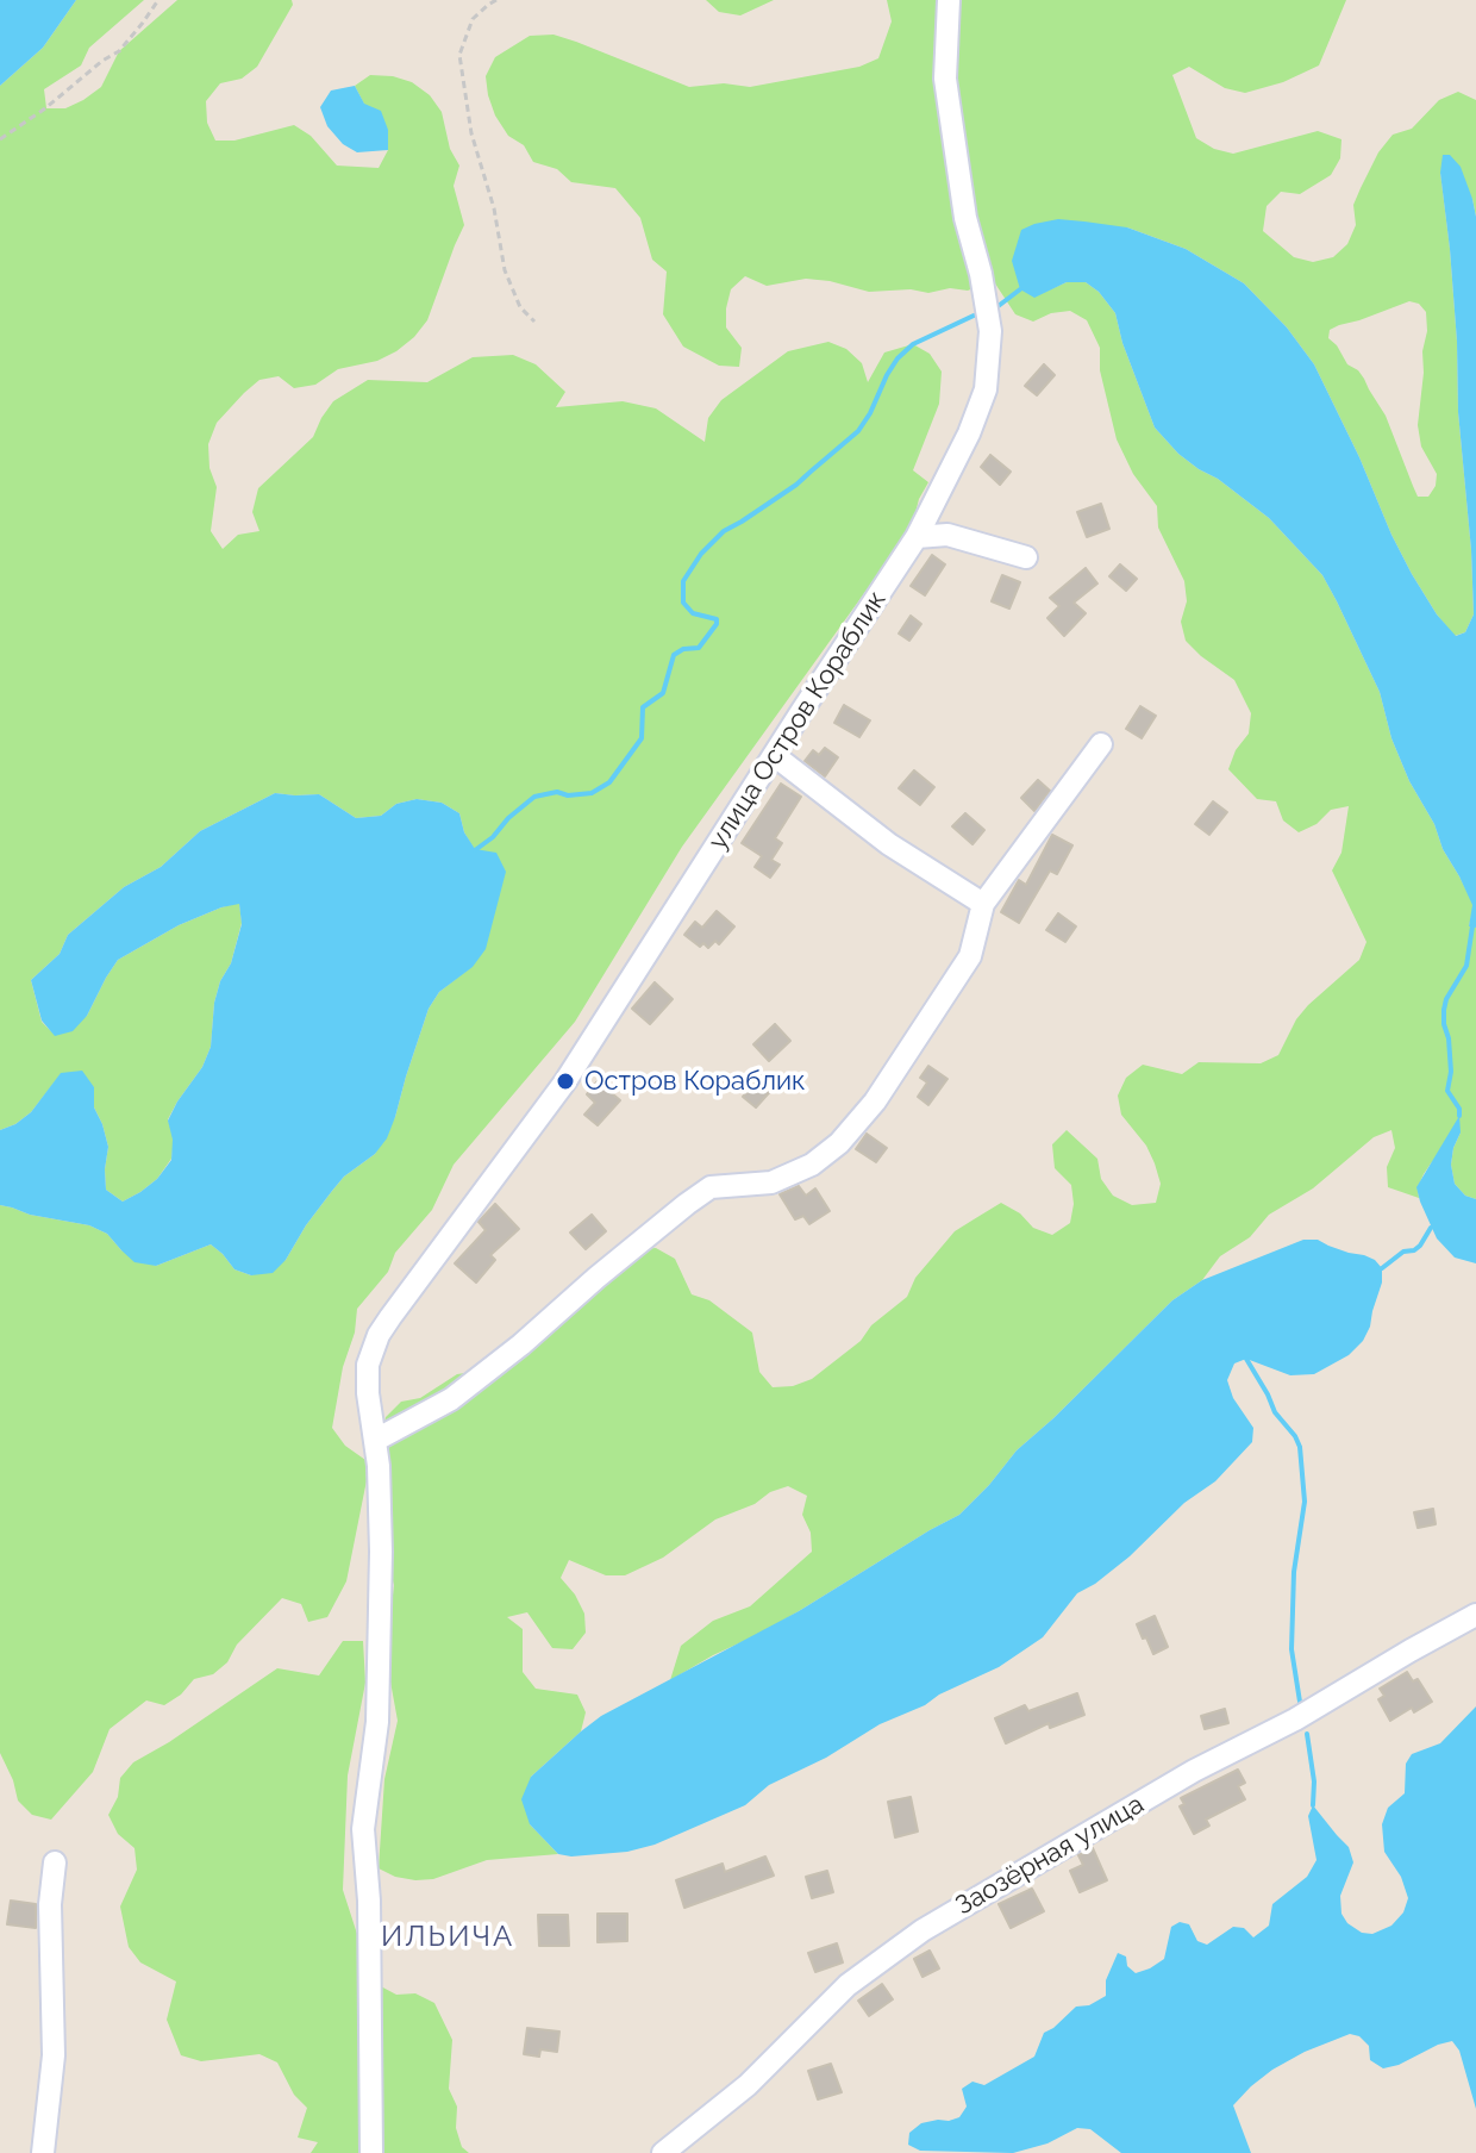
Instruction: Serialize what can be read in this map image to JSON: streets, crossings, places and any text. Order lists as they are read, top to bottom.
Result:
{
  "streets": {
    "street": ["улица Остров Кораблик", "Заозёрная улица"]
  },
  "districts": ["ИЛЬИЧА"],
  "places": ["Остров Кораблик"]
}
